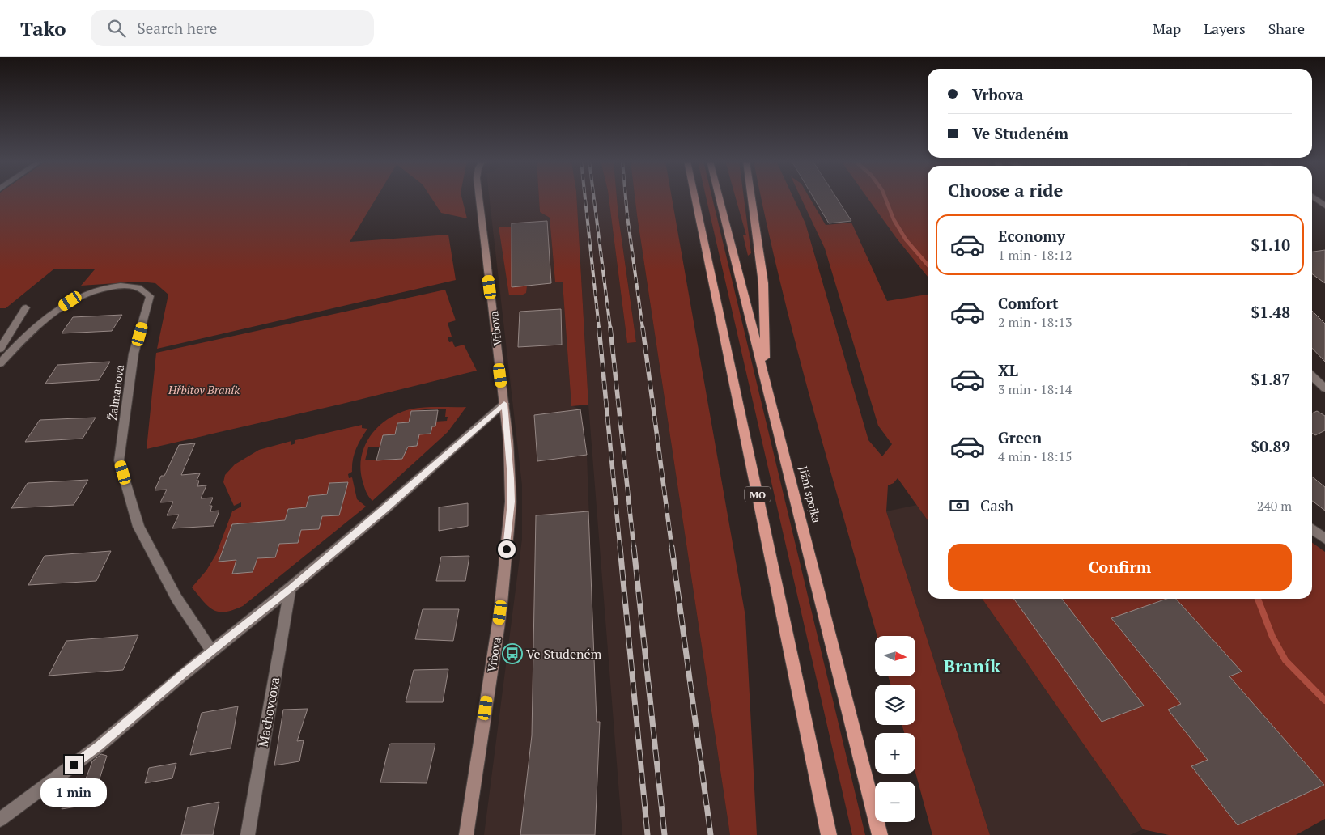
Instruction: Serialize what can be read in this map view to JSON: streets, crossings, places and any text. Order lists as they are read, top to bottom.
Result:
{
  "streets": {
    "highway": ["MO", "Jižní spojka"],
    "main road": ["Vrbova"],
    "street": ["Žalmanova", "Machovcova"]
  },
  "districts": ["Braník"],
  "parks": ["Hřbitov Braník"],
  "places": {
    "bus stop": ["Ve Studeném"]
  },
  "north": "right",
  "page": {
    "header": "Tako",
    "search": "Search here",
    "nav": ["Map", "Layers", "Share"],
    "banner": ["Vrbova", "Ve Studeném"],
    "heading": "Choose a ride",
    "list": [
      {
        "name": "Economy",
        "note": "1 min · 18:12",
        "value": "$1.10"
      },
      {
        "name": "Comfort",
        "note": "2 min · 18:13",
        "value": "$1.48"
      },
      {
        "name": "XL",
        "note": "3 min · 18:14",
        "value": "$1.87"
      },
      {
        "name": "Green",
        "note": "4 min · 18:15",
        "value": "$0.89"
      }
    ],
    "pay": ["Cash", "240 m"],
    "buttons": "Confirm",
    "map_buttons": ["+", "−"],
    "bubble": "1 min"
  }
}
